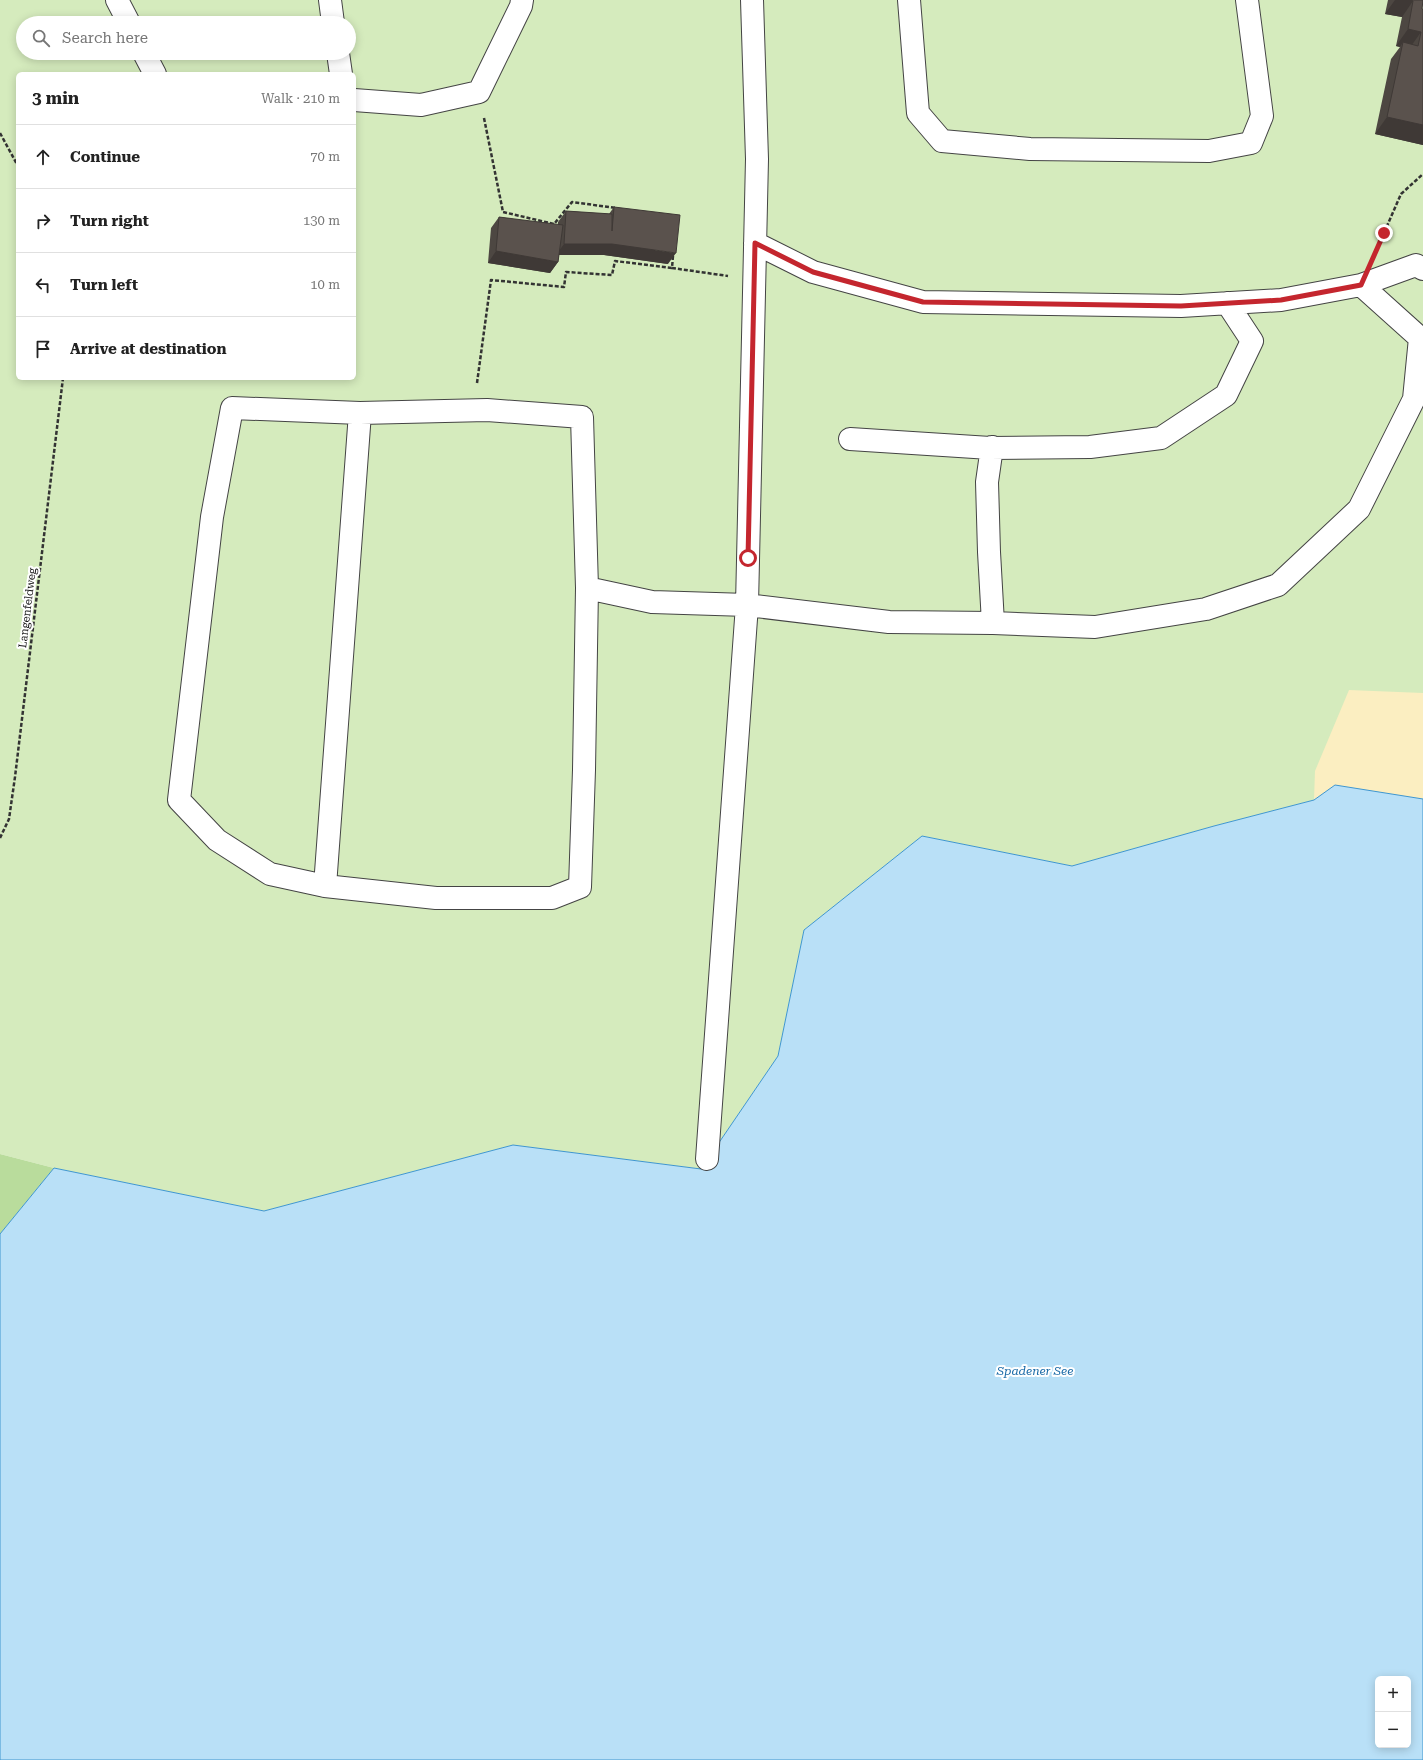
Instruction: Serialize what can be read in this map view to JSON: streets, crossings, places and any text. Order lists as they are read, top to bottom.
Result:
{
  "streets": {
    "path": ["Langenfeldweg"]
  },
  "water": ["Spadener See"],
  "page": {
    "search": "Search here",
    "heading": ["3 min", "Walk · 210 m"],
    "list": [
      ["Continue", "70 m"],
      ["Turn right", "130 m"],
      ["Turn left", "10 m"],
      "Arrive at destination"
    ],
    "map_buttons": ["+", "−"]
  }
}
